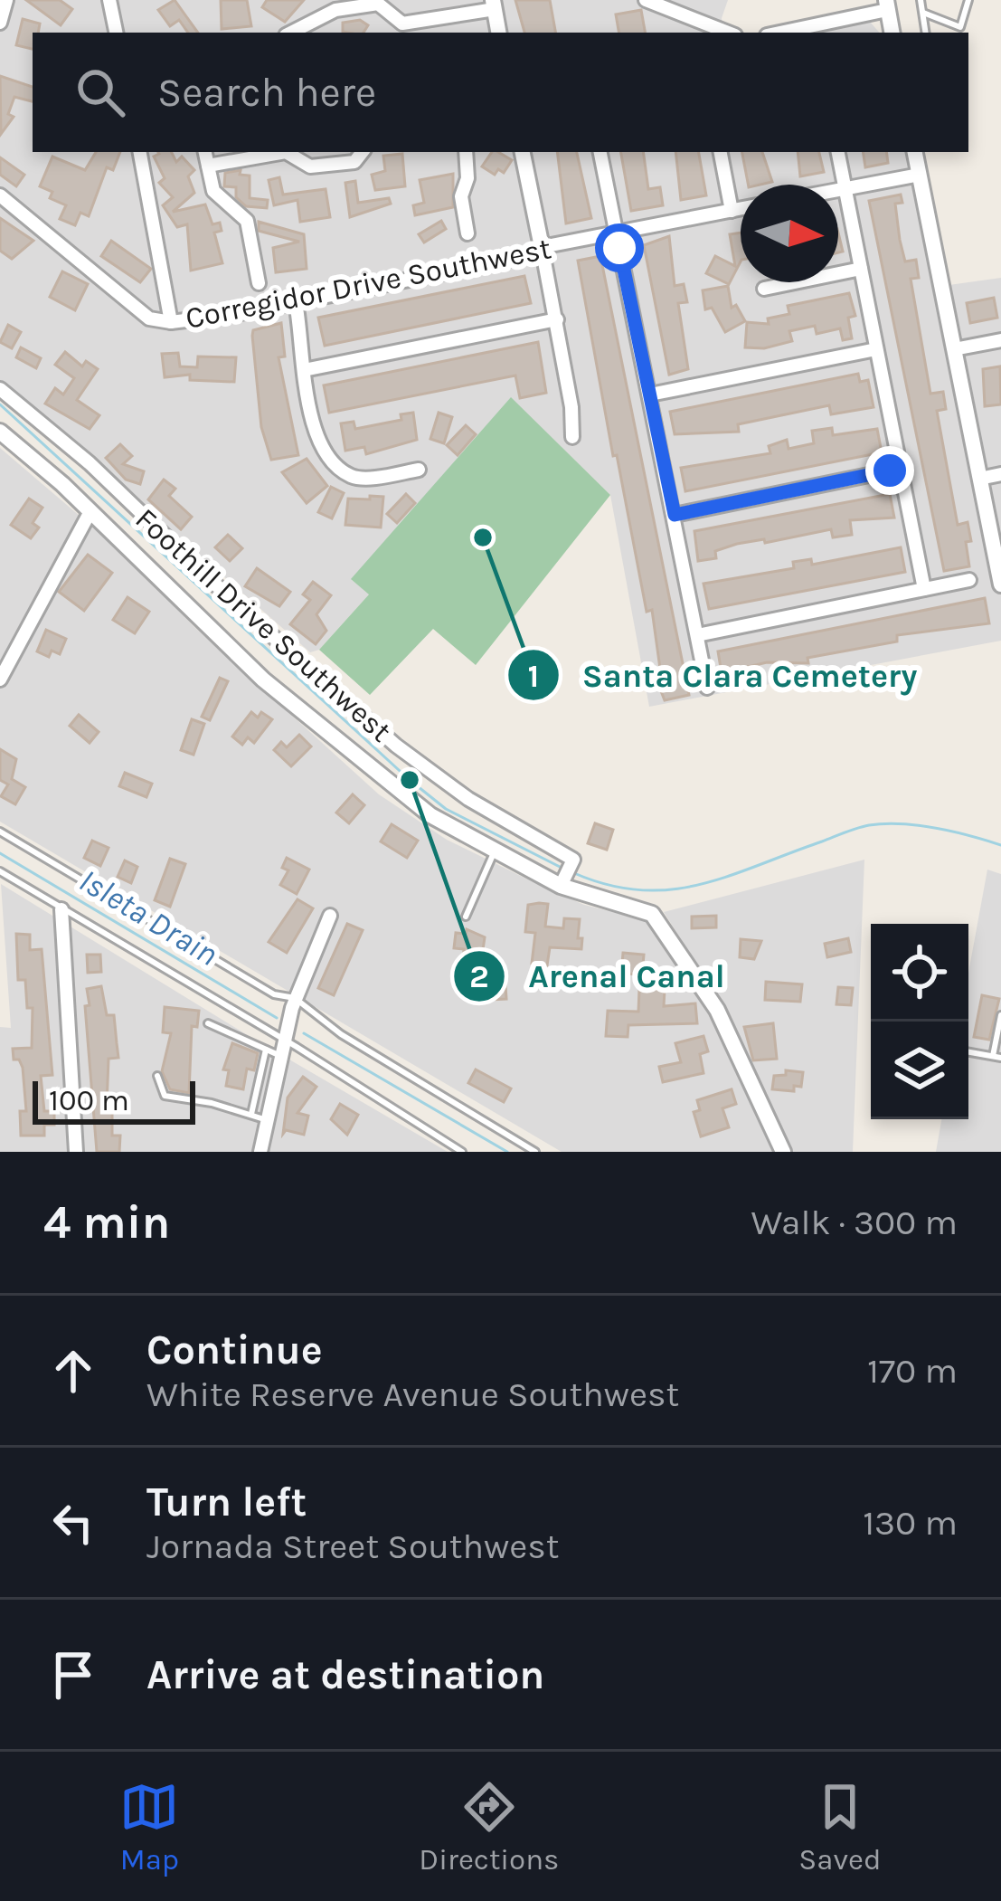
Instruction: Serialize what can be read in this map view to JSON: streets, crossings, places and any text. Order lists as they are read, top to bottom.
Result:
{
  "streets": {
    "street": ["Corregidor Drive Southwest", "Foothill Drive Southwest"]
  },
  "water": ["Isleta Drain"],
  "places": ["Santa Clara Cemetery", "Arenal Canal"],
  "scale_bar": "100 m",
  "north": "right",
  "page": {
    "search": "Search here",
    "scale": "100 m",
    "heading": ["4 min", "Walk · 300 m"],
    "list": [
      ["Continue", "White Reserve Avenue Southwest", "170 m"],
      ["Turn left", "Jornada Street Southwest", "130 m"],
      "Arrive at destination"
    ],
    "nav": ["Map", "Directions", "Saved"]
  }
}
